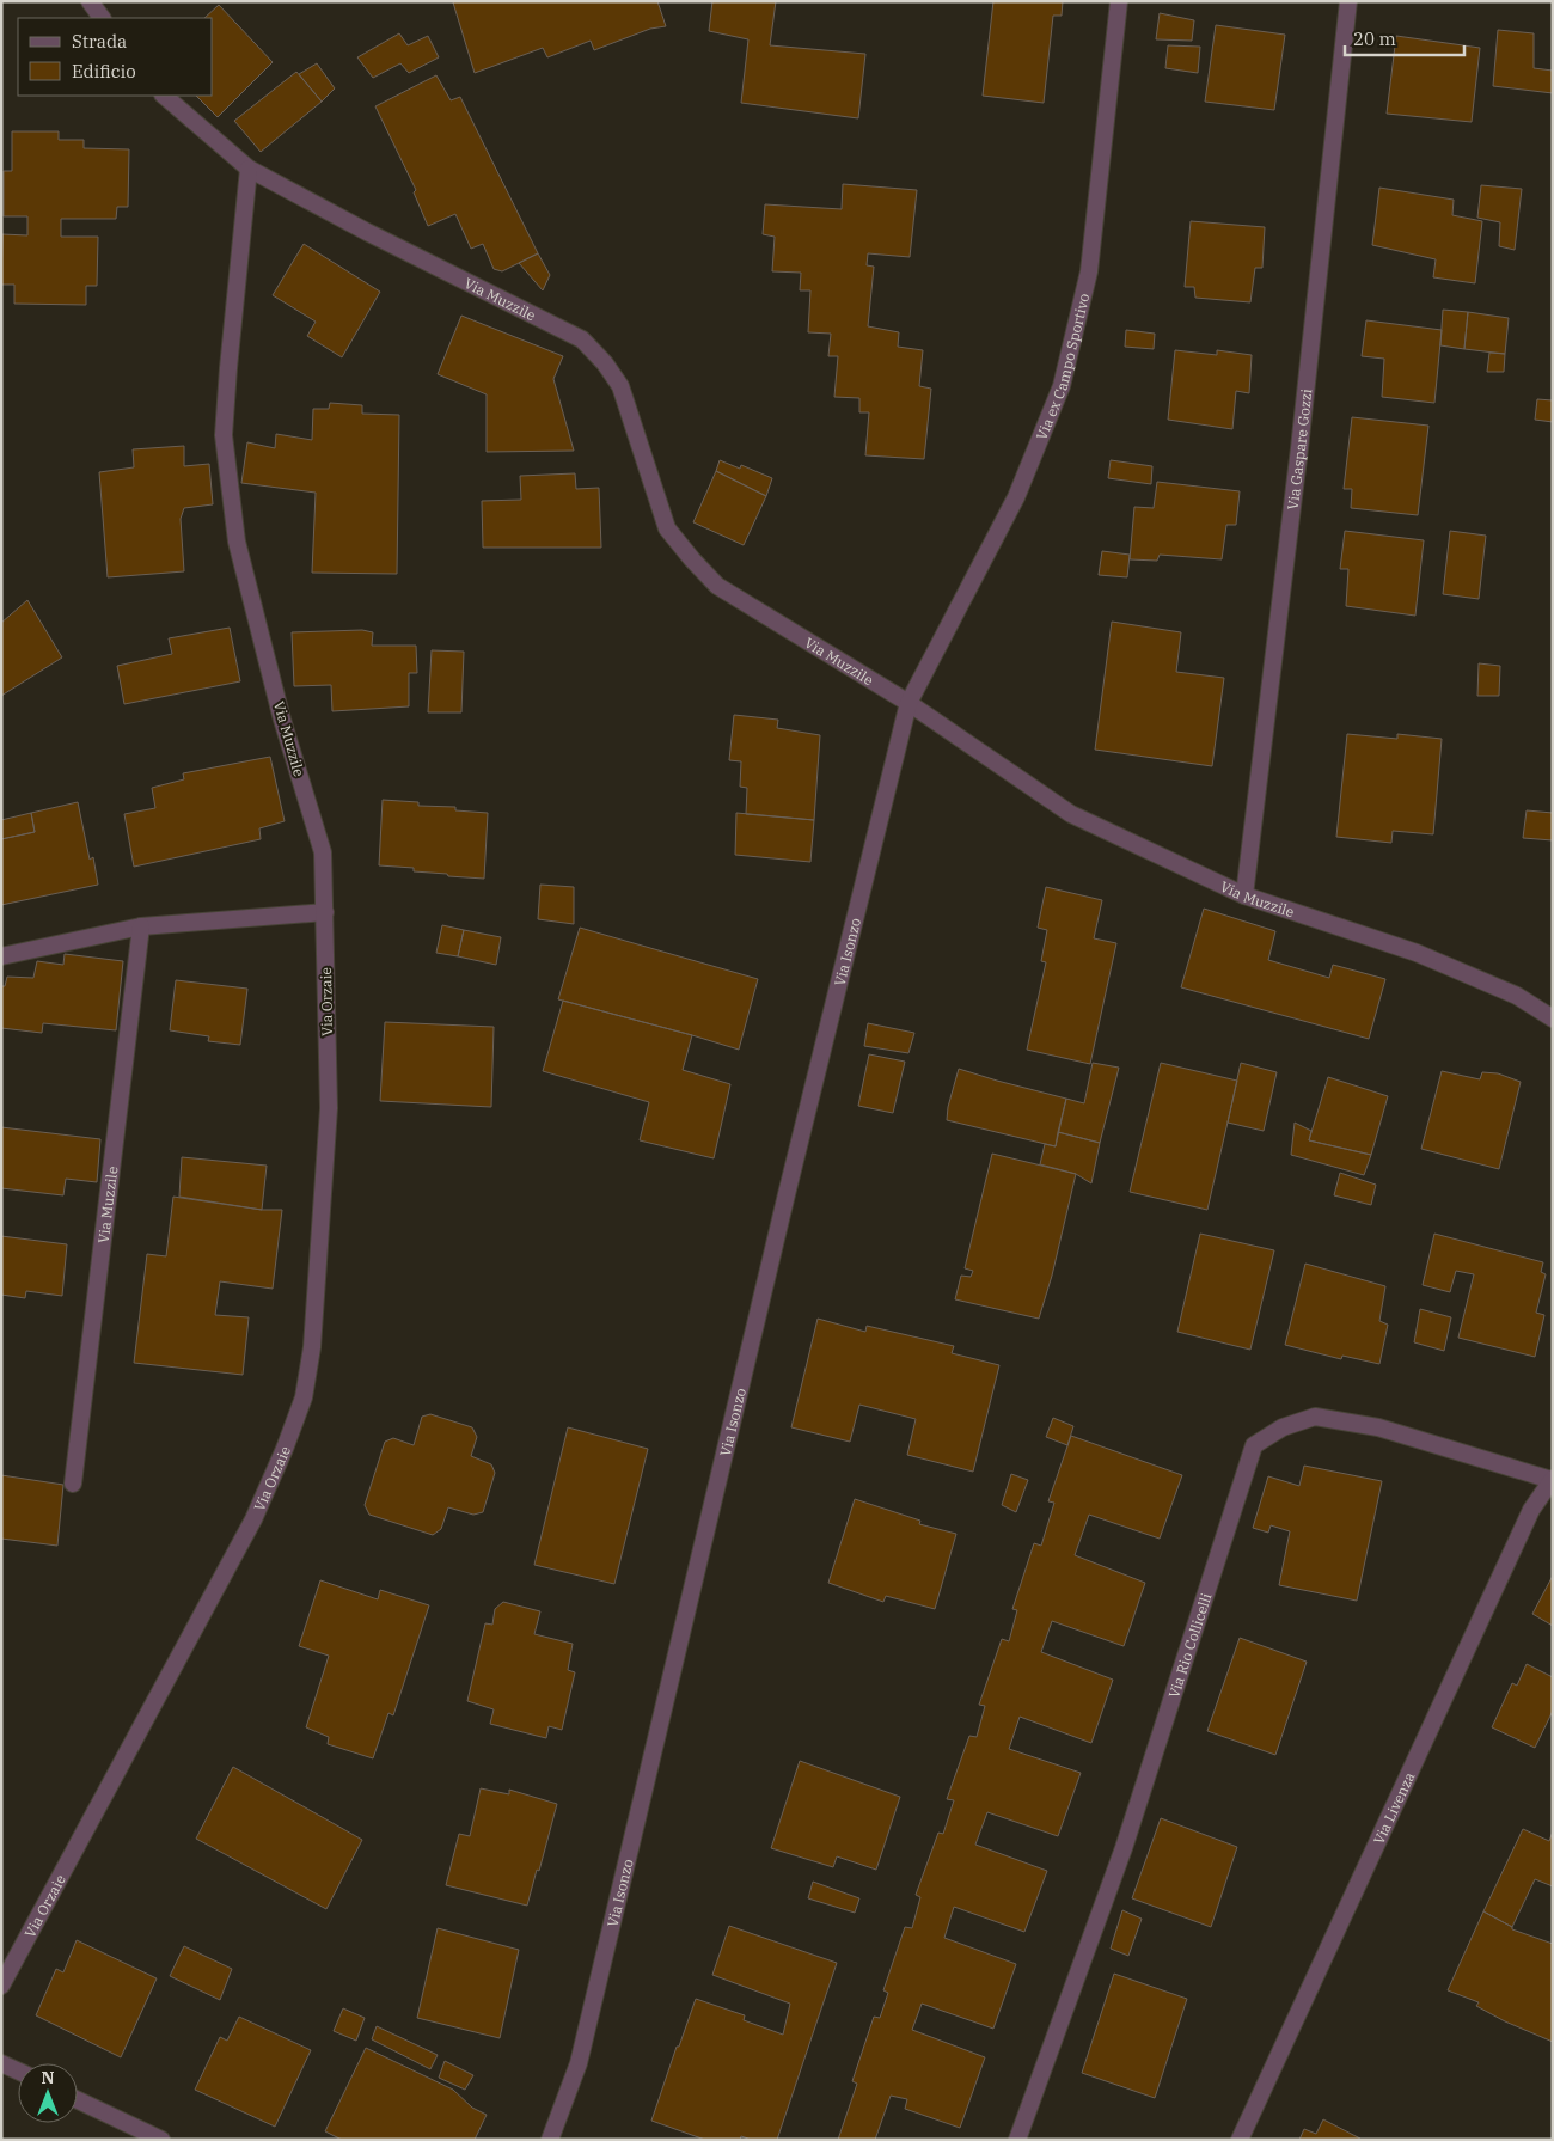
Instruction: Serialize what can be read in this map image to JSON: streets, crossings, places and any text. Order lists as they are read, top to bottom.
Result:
{
  "streets": {
    "street": [
      "Via Muzzile",
      "Via ex Campo Sportivo",
      "Via Gaspare Gozzi",
      "Via Isonzo",
      "Via Orzaie",
      "Via Rio Collicelli",
      "Via Livenza"
    ]
  },
  "crossings": [
    ["Via Muzzile", "Via ex Campo Sportivo"],
    ["Via Muzzile", "Via Gaspare Gozzi"],
    ["Via Muzzile", "Via Isonzo"],
    ["Via Muzzile", "Via Orzaie"],
    ["Via ex Campo Sportivo", "Via Isonzo"],
    ["Via Rio Collicelli", "Via Livenza"]
  ],
  "legend": ["Strada", "Edificio"],
  "scale_bar": "20 m",
  "north": "top"
}
